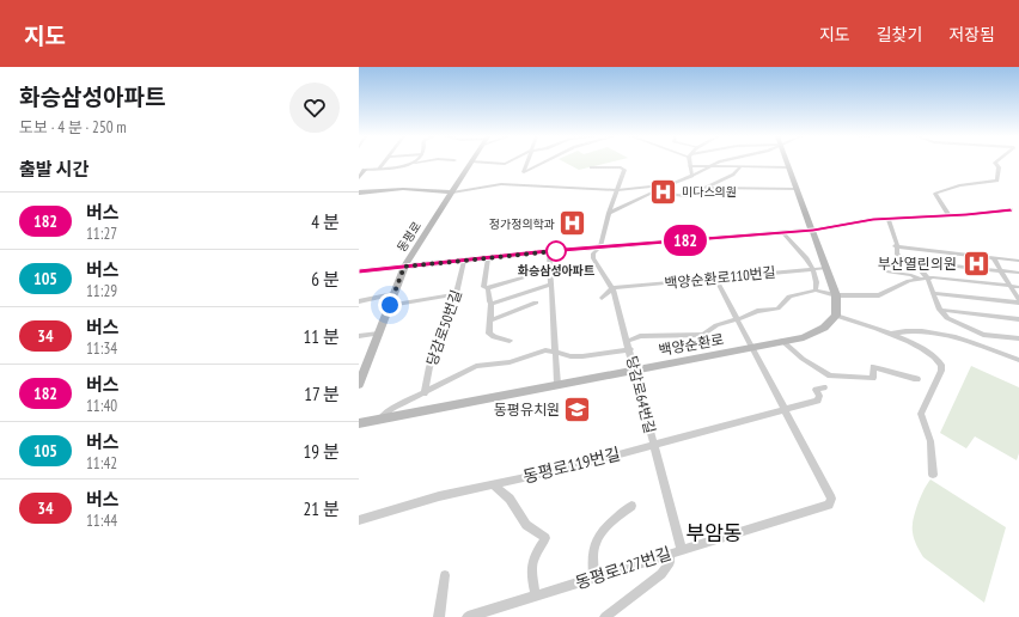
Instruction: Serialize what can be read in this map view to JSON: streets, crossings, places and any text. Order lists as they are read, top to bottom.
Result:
{
  "streets": {
    "main road": ["동평로", "백양순환로"],
    "street": [
      "백양순환로110번길",
      "당감로50번길",
      "당감로64번길",
      "동평로119번길",
      "동평로127번길"
    ]
  },
  "crossings": [
    ["백양순환로110번길", "당감로64번길"],
    ["백양순환로110번길", "동평로127번길"],
    ["백양순환로", "당감로64번길"],
    ["백양순환로", "동평로127번길"],
    ["당감로64번길", "동평로119번길"],
    ["당감로64번길", "동평로127번길"],
    ["동평로119번길", "동평로127번길"]
  ],
  "districts": ["부암동"],
  "places": {
    "hospital": ["미다스의원", "정가정의학과", "부산열린의원"],
    "other": ["화승삼성아파트"],
    "school or university": ["동평유치원"]
  },
  "lines": ["bus line 182"],
  "page": {
    "header": "지도",
    "nav": ["지도", "길찾기", "저장됨"],
    "heading": [
      ["화승삼성아파트", "도보 · 4 분 · 250 m"],
      "출발 시간"
    ],
    "on_map": "182",
    "list": [
      {
        "mark": "182",
        "name": "버스",
        "note": "11:27",
        "value": "4 분"
      },
      {
        "mark": "105",
        "name": "버스",
        "note": "11:29",
        "value": "6 분"
      },
      {
        "mark": "34",
        "name": "버스",
        "note": "11:34",
        "value": "11 분"
      },
      {
        "mark": "182",
        "name": "버스",
        "note": "11:40",
        "value": "17 분"
      },
      {
        "mark": "105",
        "name": "버스",
        "note": "11:42",
        "value": "19 분"
      },
      {
        "mark": "34",
        "name": "버스",
        "note": "11:44",
        "value": "21 분"
      }
    ]
  }
}
